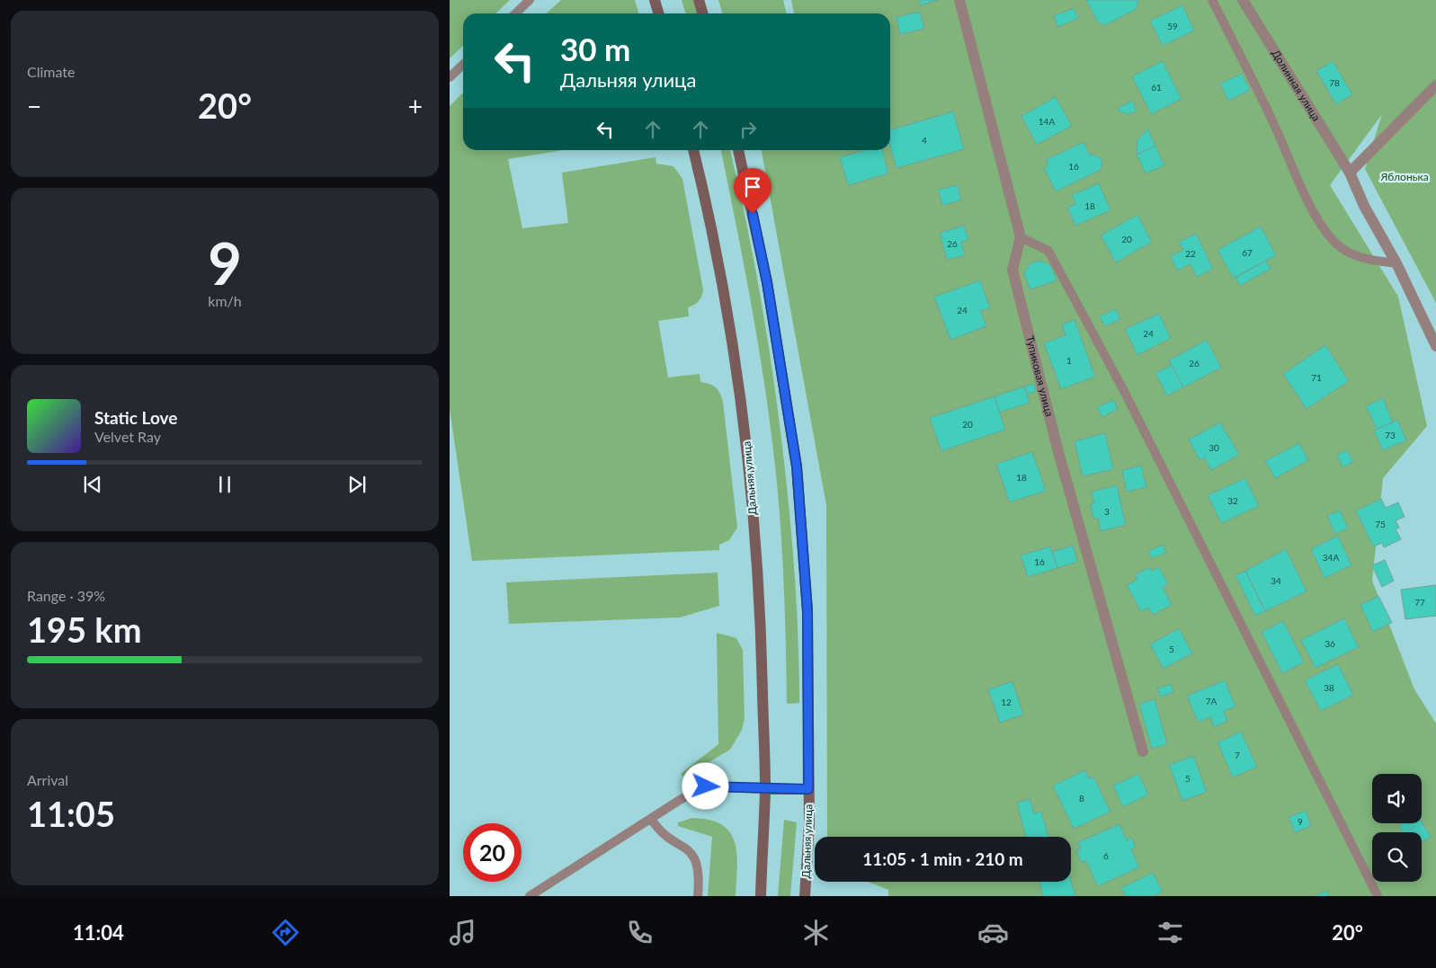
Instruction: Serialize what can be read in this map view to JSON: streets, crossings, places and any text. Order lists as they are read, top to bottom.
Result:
{
  "streets": {
    "main road": ["Дальняя улица"],
    "street": ["Долинная улица", "Тупиковая улица"]
  },
  "parks": ["Яблонька"],
  "house_numbers": [
    "59",
    "78",
    "61",
    "14А",
    "4",
    "16",
    "18",
    "20",
    "26",
    "67",
    "22",
    "24",
    "24",
    "1",
    "26",
    "71",
    "20",
    "73",
    "30",
    "18",
    "32",
    "3",
    "75",
    "34А",
    "16",
    "34",
    "77",
    "36",
    "5",
    "38",
    "7А",
    "12",
    "7",
    "5",
    "8",
    "9",
    "6"
  ],
  "page": {
    "tile": [
      "Climate",
      ["9", "km/h"],
      ["Range · 39%", "195 km"],
      ["Arrival", "11:05"]
    ],
    "turn": ["30 m", "Дальняя улица"],
    "heat": ["−", "20°", "+"],
    "song": ["Static Love", "Velvet Ray"],
    "limit": "20",
    "trip": "11:05 · 1 min · 210 m",
    "tabs": ["11:04", "20°"]
  }
}
